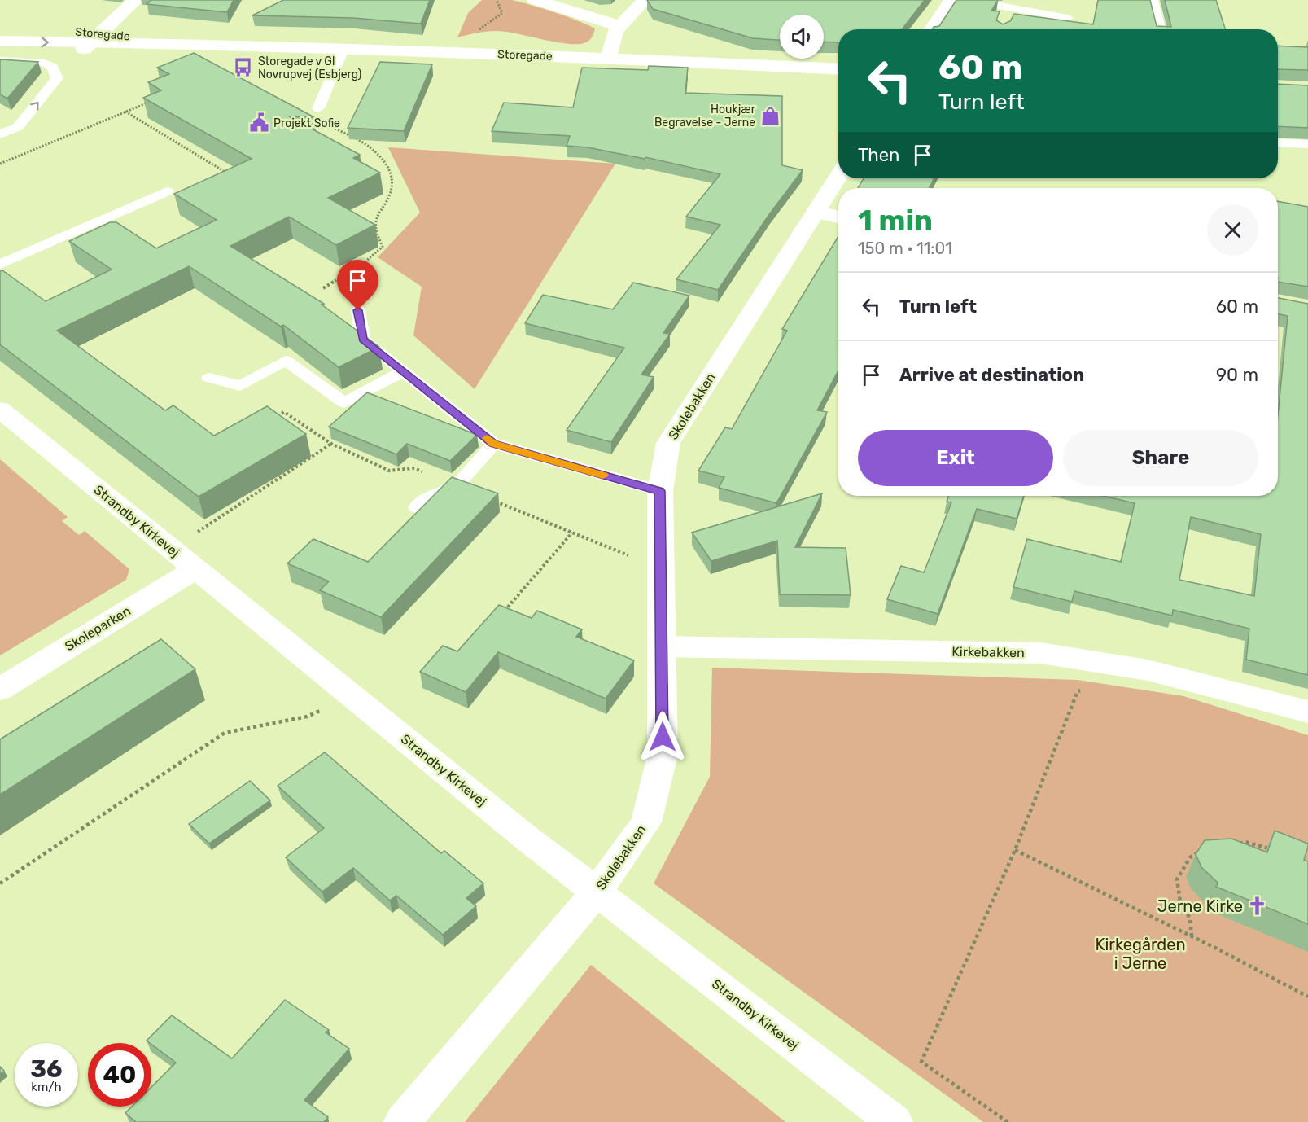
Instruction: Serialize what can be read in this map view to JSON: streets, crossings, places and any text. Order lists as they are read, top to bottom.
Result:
{
  "streets": {
    "street": [
      "Storegade",
      "Skolebakken",
      "Strandby Kirkevej",
      "Skoleparken",
      "Kirkebakken"
    ]
  },
  "crossings": [
    ["Skolebakken", "Strandby Kirkevej"],
    ["Skolebakken", "Kirkebakken"],
    ["Strandby Kirkevej", "Skoleparken"]
  ],
  "parks": ["Kirkegården i Jerne"],
  "places": {
    "bus stop": ["Storegade v Gl Novrupvej (Esbjerg)"],
    "shop": ["Houkjær Begravelse - Jerne"],
    "public building": ["Projekt Sofie"],
    "church": ["Jerne Kirke"]
  },
  "page": {
    "turn": ["60 m", "Turn left"],
    "then": "Then",
    "heading": ["1 min", "150 m · 11:01"],
    "list": [
      {
        "name": "Turn left",
        "value": "60 m"
      },
      {
        "name": "Arrive at destination",
        "value": "90 m"
      }
    ],
    "buttons": ["Exit", "Share"],
    "speed": "36 km/h",
    "limit": "40"
  }
}
